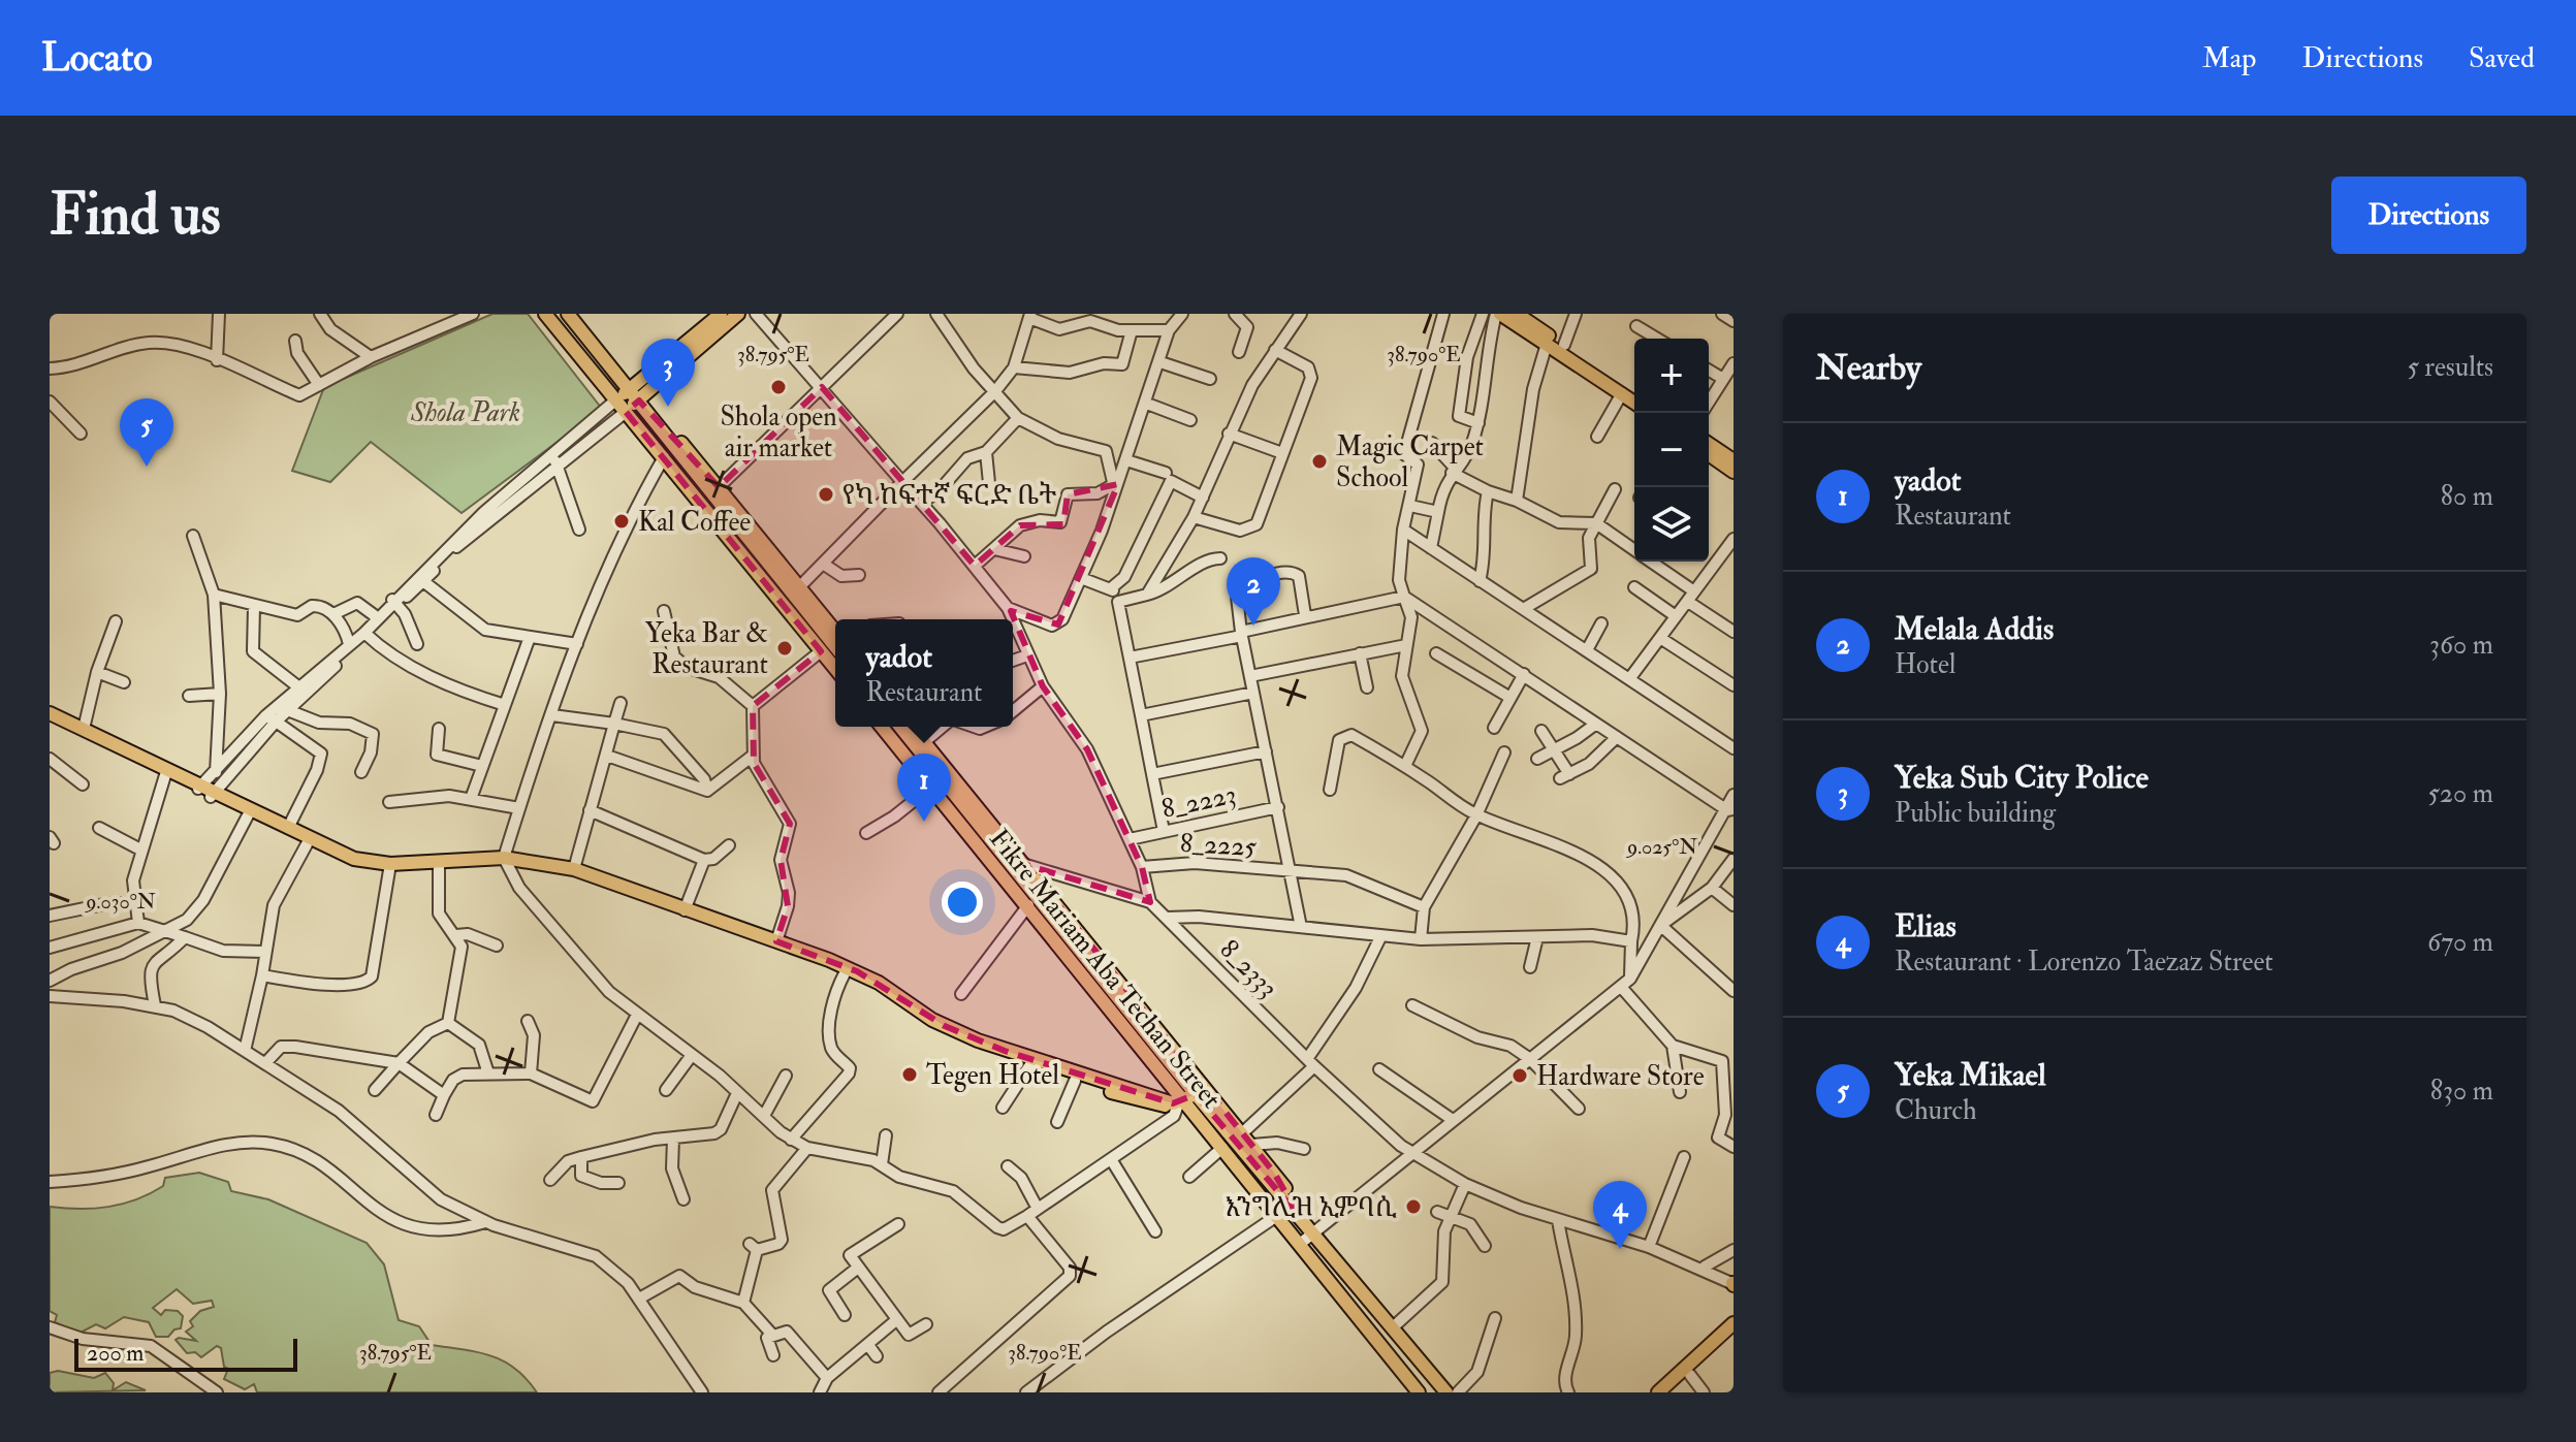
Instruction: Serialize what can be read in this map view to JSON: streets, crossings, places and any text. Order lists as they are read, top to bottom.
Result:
{
  "streets": {
    "main road": ["Fikre Mariam Aba Techan Street"],
    "street": ["8_2223", "8_2225", "8_2333"]
  },
  "parks": ["Shola Park"],
  "places": [
    "Shola open air market",
    "Magic Carpet School",
    "የካ ከፍተኛ ፍርድ ቤት",
    "Kal Coffee",
    "Yeka Bar & Restaurant",
    "Tegen Hotel",
    "Hardware Store",
    "እንግሊዝ ኢምባሲ"
  ],
  "scale_bar": "200 m",
  "page": {
    "header": "Locato",
    "nav": ["Map", "Directions", "Saved"],
    "buttons": "Directions",
    "title": "Find us",
    "heading": ["Nearby", "5 results"],
    "map_buttons": ["+", "−"],
    "pins": [
      "3",
      "5",
      "2",
      "1",
      "4"
    ],
    "list": [
      {
        "mark": "1",
        "name": "yadot",
        "note": "Restaurant",
        "value": "80 m"
      },
      {
        "mark": "2",
        "name": "Melala Addis",
        "note": "Hotel",
        "value": "360 m"
      },
      {
        "mark": "3",
        "name": "Yeka Sub City Police",
        "note": "Public building",
        "value": "520 m"
      },
      {
        "mark": "4",
        "name": "Elias",
        "note": "Restaurant · Lorenzo Taezaz Street",
        "value": "670 m"
      },
      {
        "mark": "5",
        "name": "Yeka Mikael",
        "note": "Church",
        "value": "830 m"
      }
    ],
    "popup": ["yadot", "Restaurant"],
    "scale": "200 m"
  },
  "coordinates": [
    "38.795°E",
    "38.790°E",
    "9.025°N",
    "9.030°N"
  ]
}
